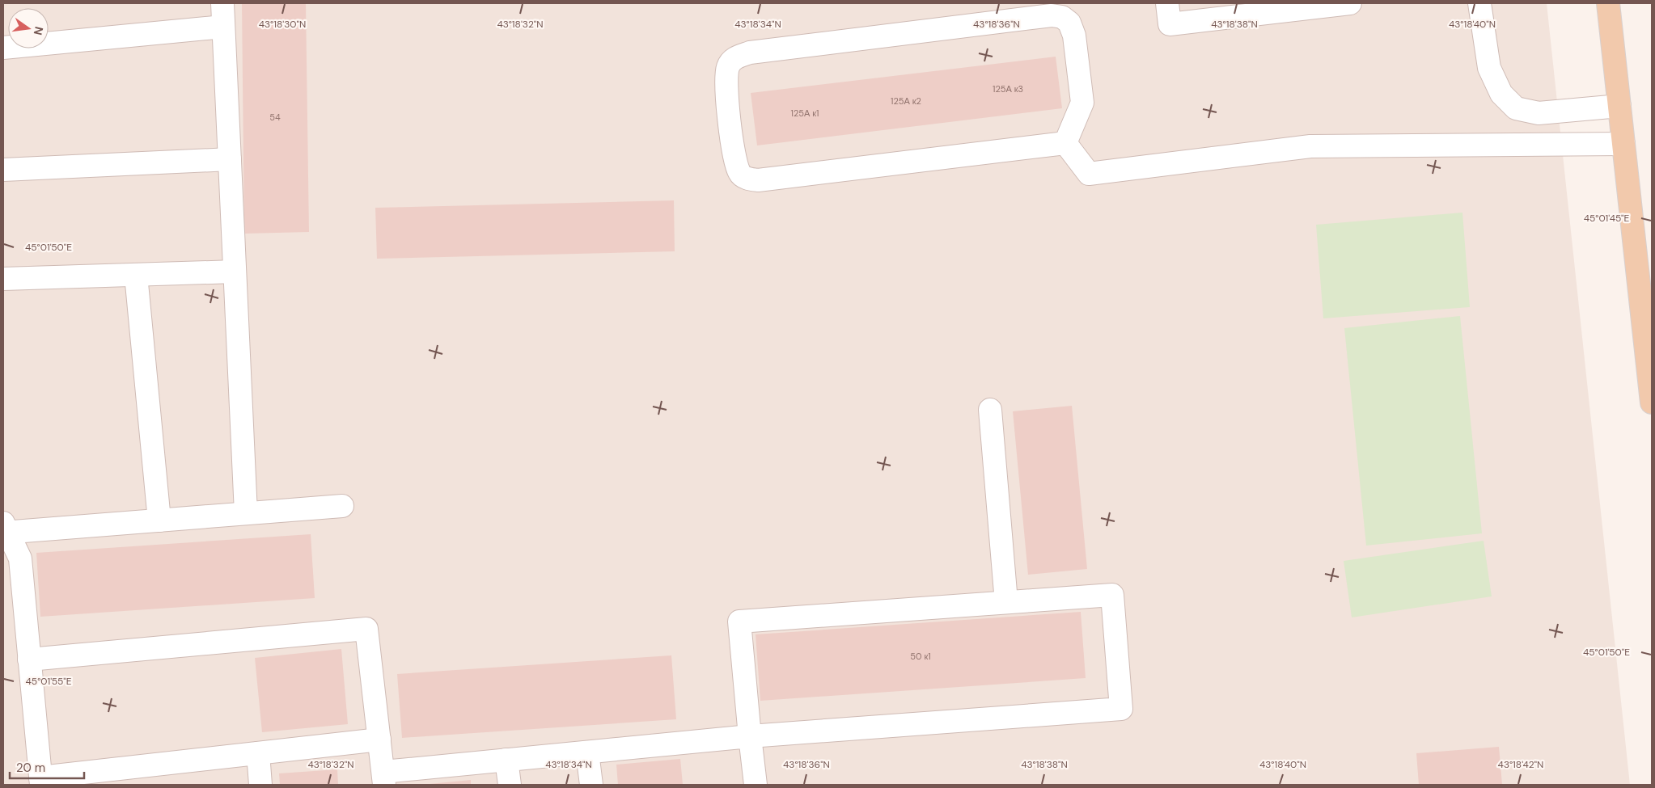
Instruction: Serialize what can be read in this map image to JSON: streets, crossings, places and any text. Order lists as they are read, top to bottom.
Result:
{
  "house_numbers": [
    "125А к3",
    "125А к2",
    "125А к1",
    "54",
    "50 к1"
  ],
  "scale_bar": "20 m",
  "north": "right",
  "coordinates": [
    "43°18'30\"N",
    "43°18'32\"N",
    "43°18'34\"N",
    "43°18'36\"N",
    "43°18'38\"N",
    "43°18'40\"N",
    "45°01'45\"E",
    "45°01'50\"E",
    "45°01'55\"E",
    "43°18'42\"N"
  ]
}
